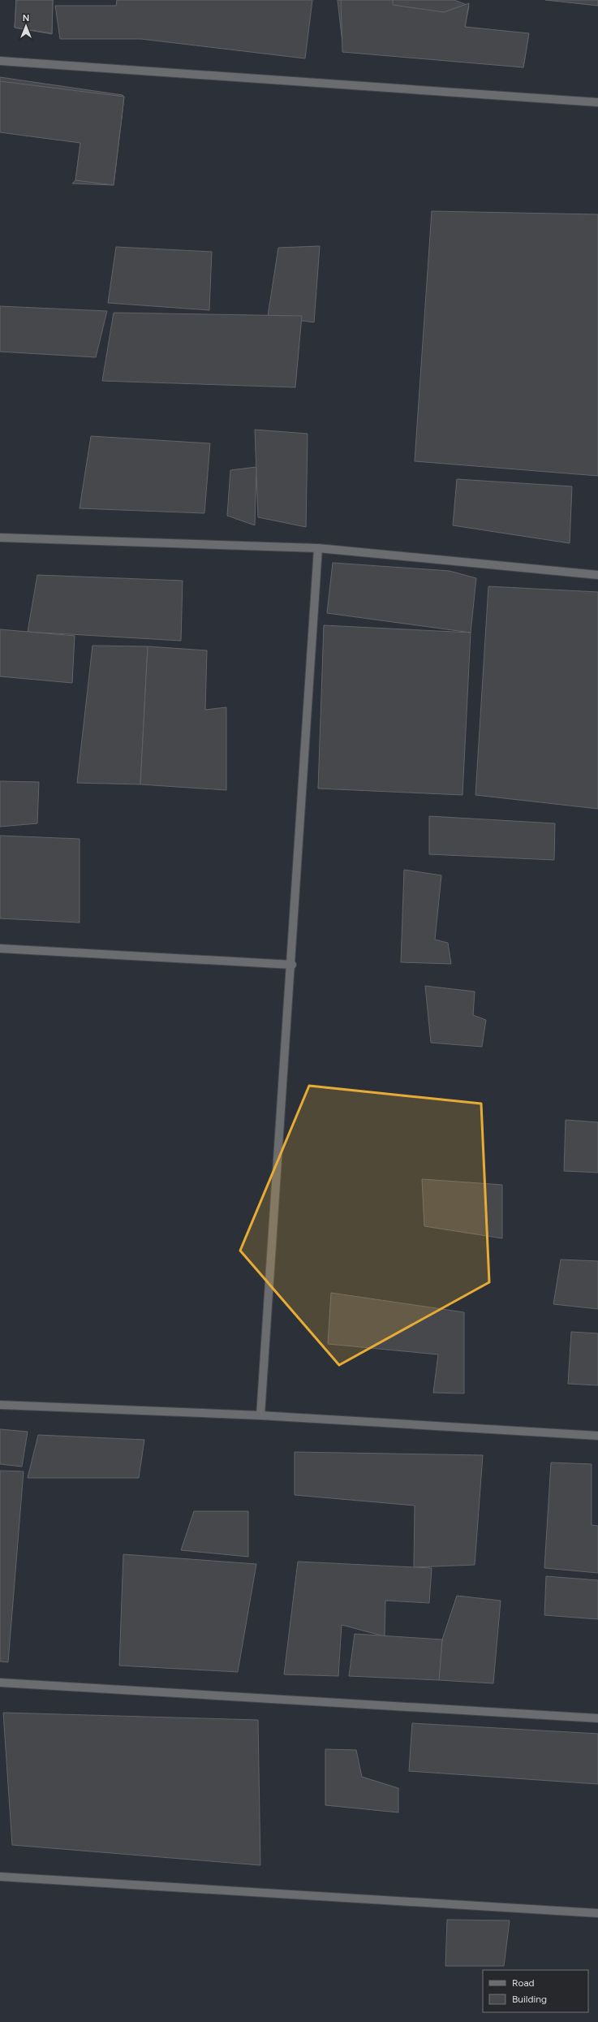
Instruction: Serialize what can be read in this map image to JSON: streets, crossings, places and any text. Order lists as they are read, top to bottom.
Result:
{
  "legend": ["Road", "Building"],
  "north": "top"
}
